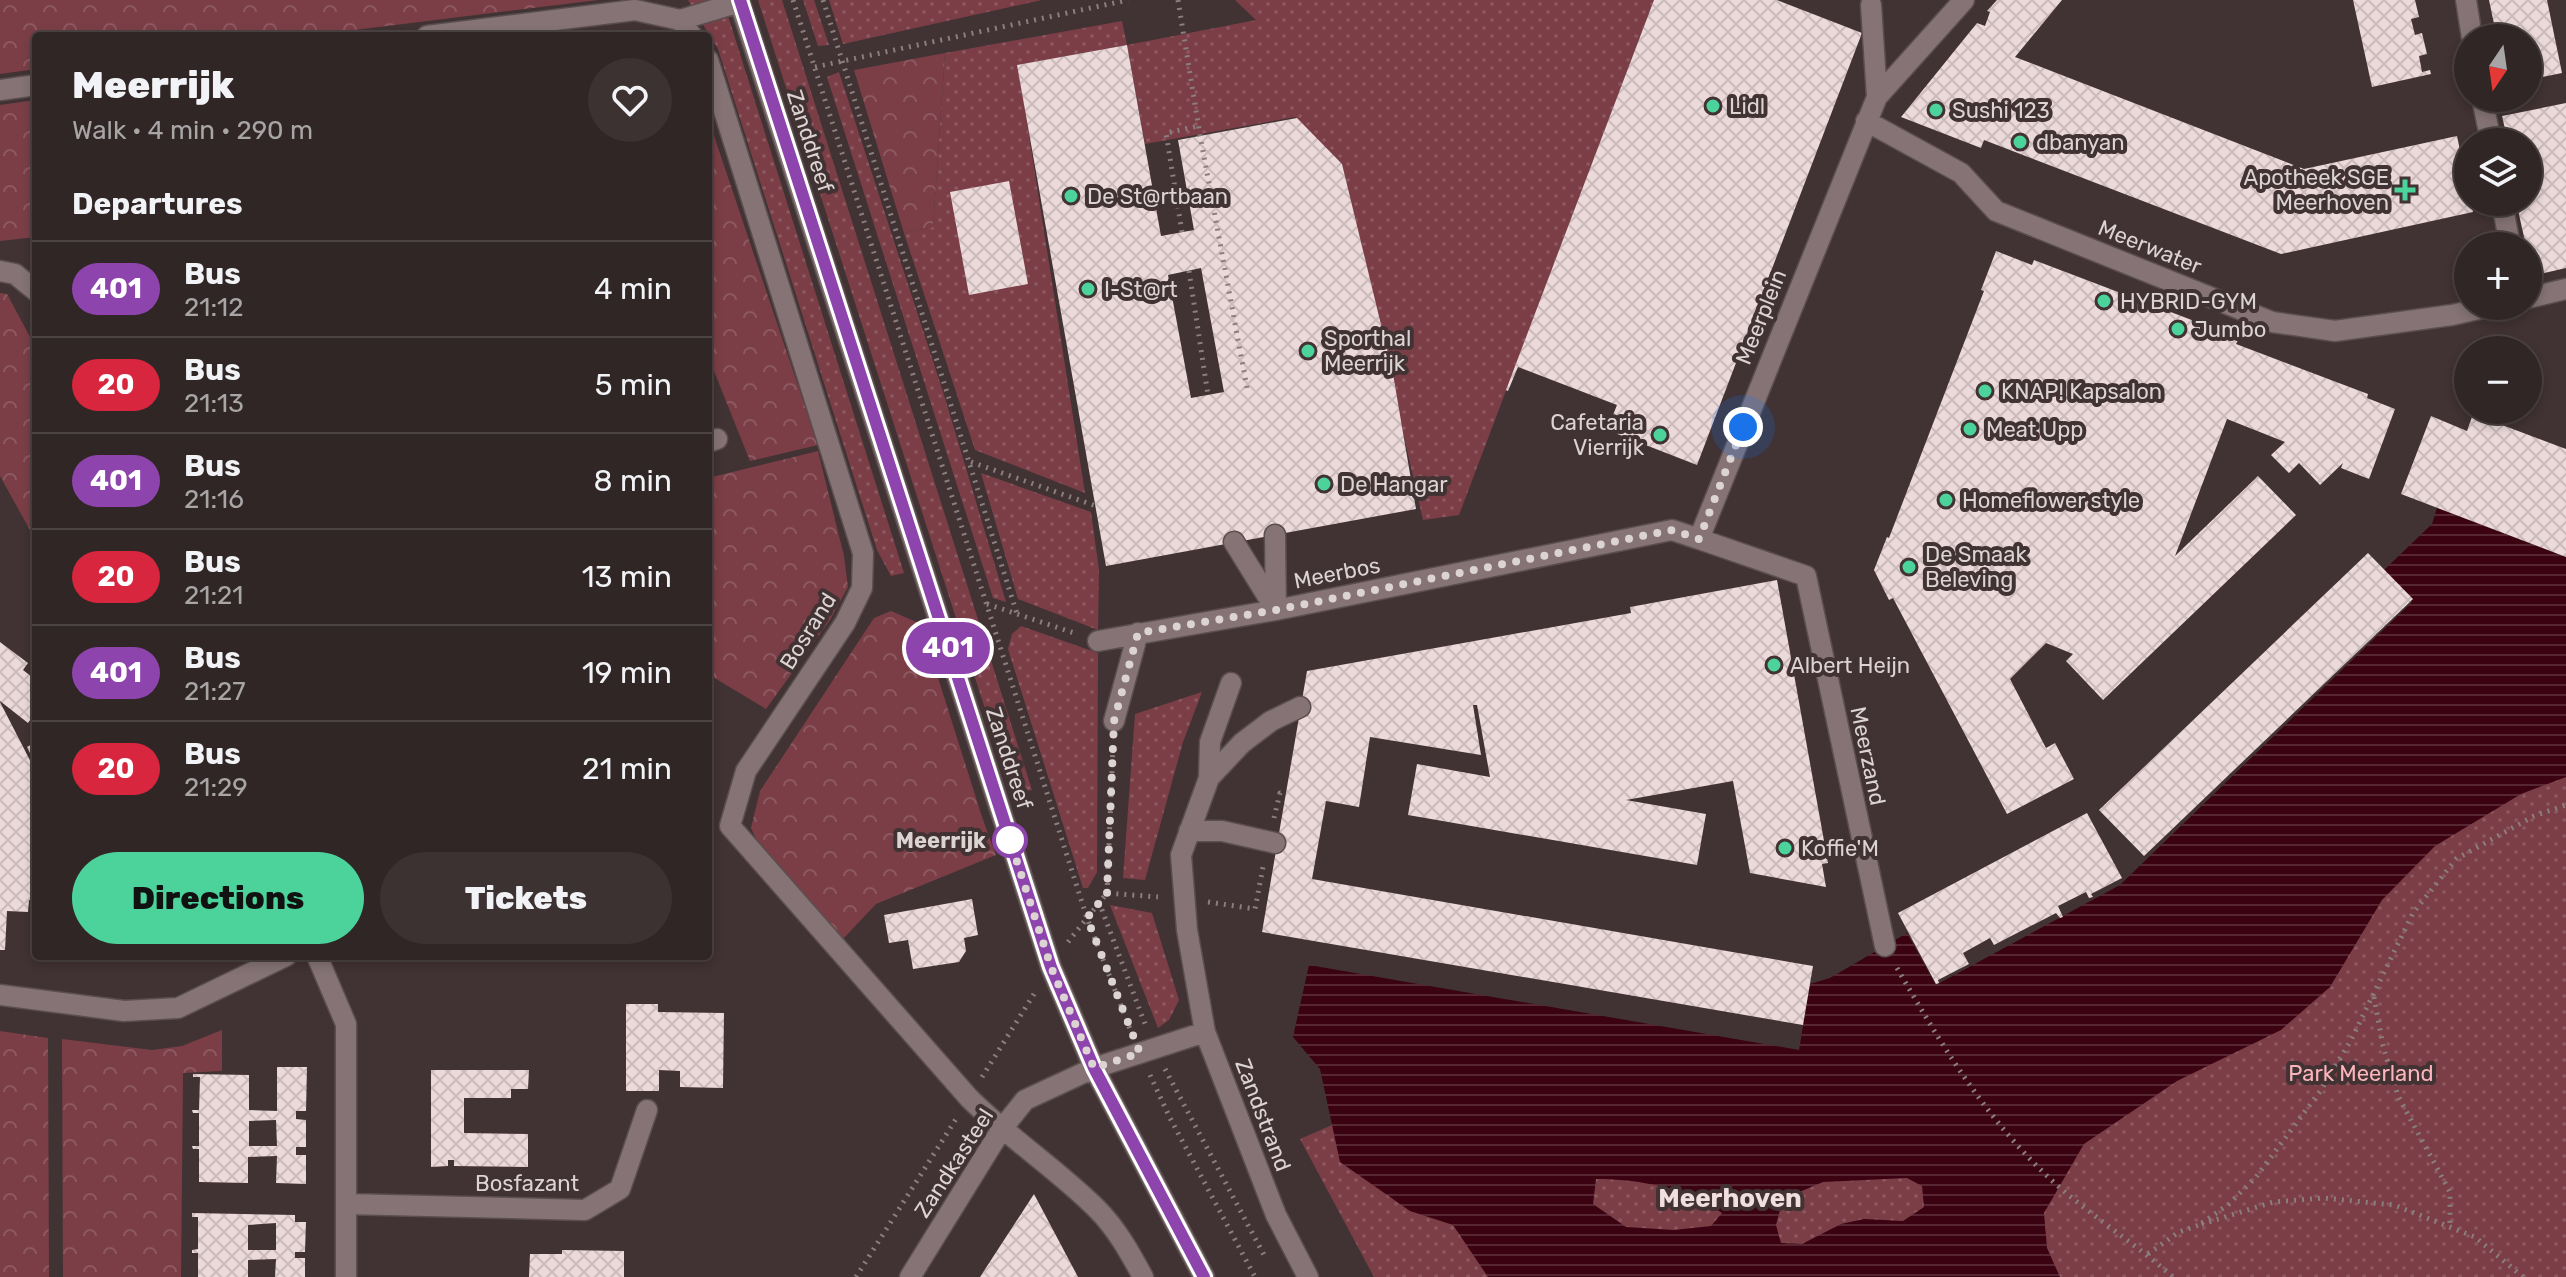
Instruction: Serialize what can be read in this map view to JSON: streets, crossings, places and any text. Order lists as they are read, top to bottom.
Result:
{
  "streets": {
    "street": [
      "Zanddreef",
      "Meerwater",
      "Meerplein",
      "Meerbos",
      "Bosrand",
      "Meerzand",
      "Zandstrand",
      "Zandkasteel",
      "Bosfazant"
    ]
  },
  "crossings": [
    ["Zanddreef", "Zandkasteel"],
    ["Meerwater", "Meerplein"],
    ["Meerplein", "Meerbos"],
    ["Meerplein", "Meerzand"],
    ["Meerbos", "Meerzand"],
    ["Bosrand", "Zandkasteel"]
  ],
  "districts": ["Meerhoven"],
  "parks": ["Park Meerland"],
  "places": {
    "other": [
      "Lidl",
      "Sushi 123",
      "dbanyan",
      "De St@rtbaan",
      "I-St@rt",
      "HYBRID-GYM",
      "Jumbo",
      "Sporthal Meerrijk",
      "KNAP! Kapsalon",
      "Meat Upp",
      "Cafetaria Vierrijk",
      "De Hangar",
      "Homeflower style",
      "De Smaak Beleving",
      "Albert Heijn",
      "Meerrijk",
      "Koffie'M"
    ],
    "health": ["Apotheek SGE Meerhoven"]
  },
  "lines": ["bus line 401"],
  "north": "bottom",
  "page": {
    "on_map": "401",
    "map_buttons": ["+", "−"],
    "heading": [
      ["Meerrijk", "Walk · 4 min · 290 m"],
      "Departures"
    ],
    "list": [
      {
        "mark": "401",
        "name": "Bus",
        "note": "21:12",
        "value": "4 min"
      },
      {
        "mark": "20",
        "name": "Bus",
        "note": "21:13",
        "value": "5 min"
      },
      {
        "mark": "401",
        "name": "Bus",
        "note": "21:16",
        "value": "8 min"
      },
      {
        "mark": "20",
        "name": "Bus",
        "note": "21:21",
        "value": "13 min"
      },
      {
        "mark": "401",
        "name": "Bus",
        "note": "21:27",
        "value": "19 min"
      },
      {
        "mark": "20",
        "name": "Bus",
        "note": "21:29",
        "value": "21 min"
      }
    ],
    "buttons": ["Directions", "Tickets"]
  }
}
